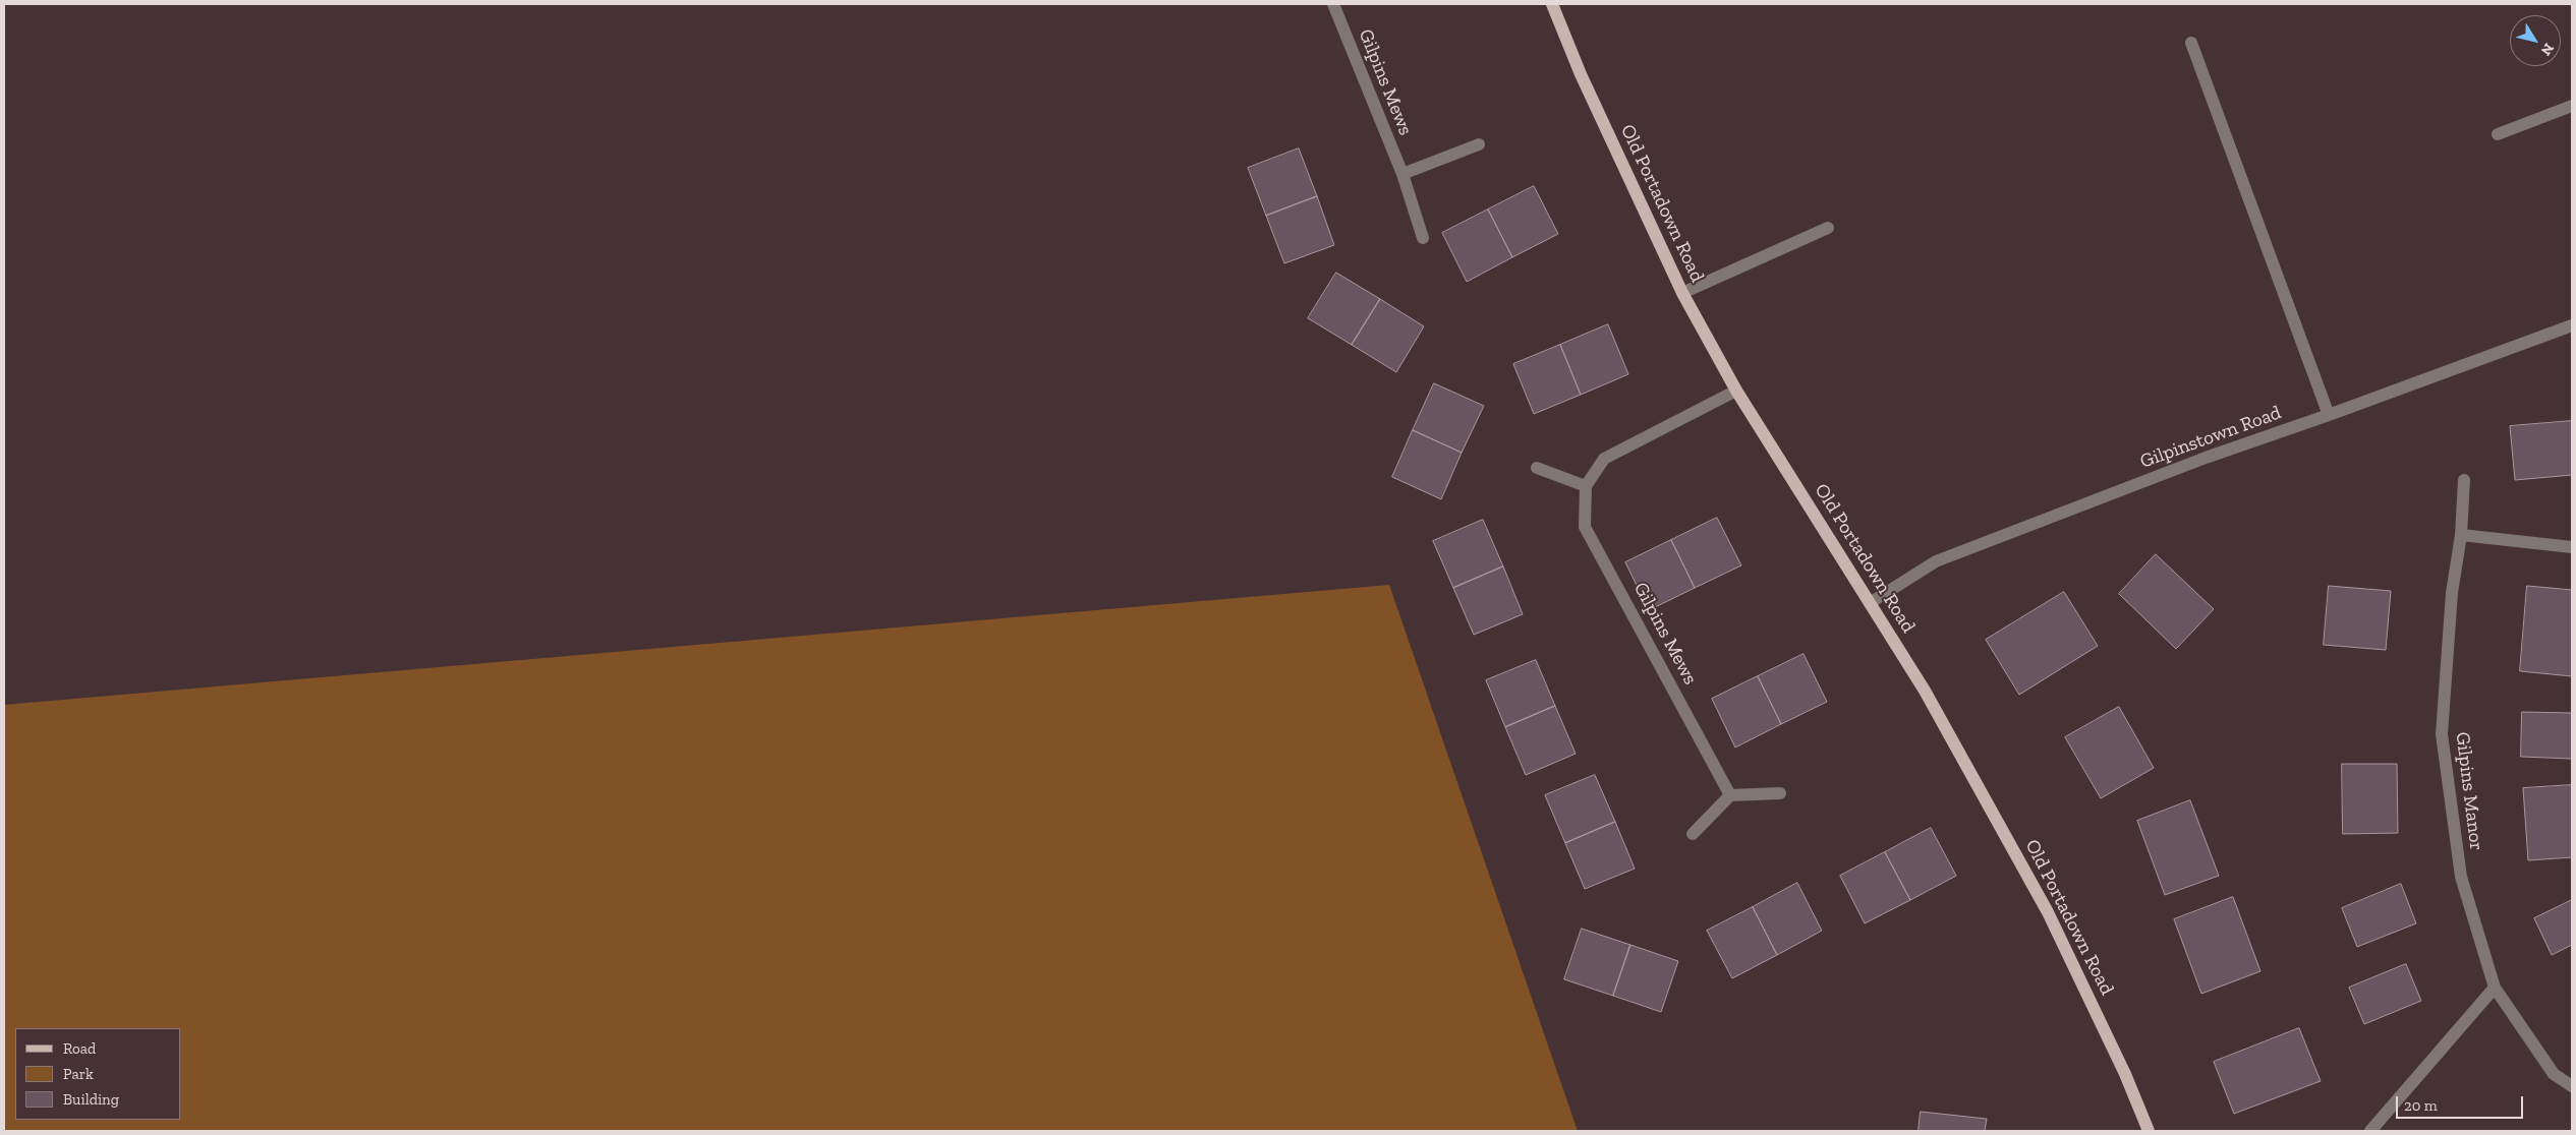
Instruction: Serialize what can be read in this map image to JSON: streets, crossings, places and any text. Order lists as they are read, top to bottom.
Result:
{
  "streets": {
    "main road": ["Old Portadown Road"],
    "street": ["Gilpins Mews", "Gilpinstown Road", "Gilpins Manor"]
  },
  "crossings": [
    ["Old Portadown Road", "Gilpinstown Road"]
  ],
  "legend": ["Road", "Park", "Building"],
  "scale_bar": "20 m",
  "north": "bottom right"
}
